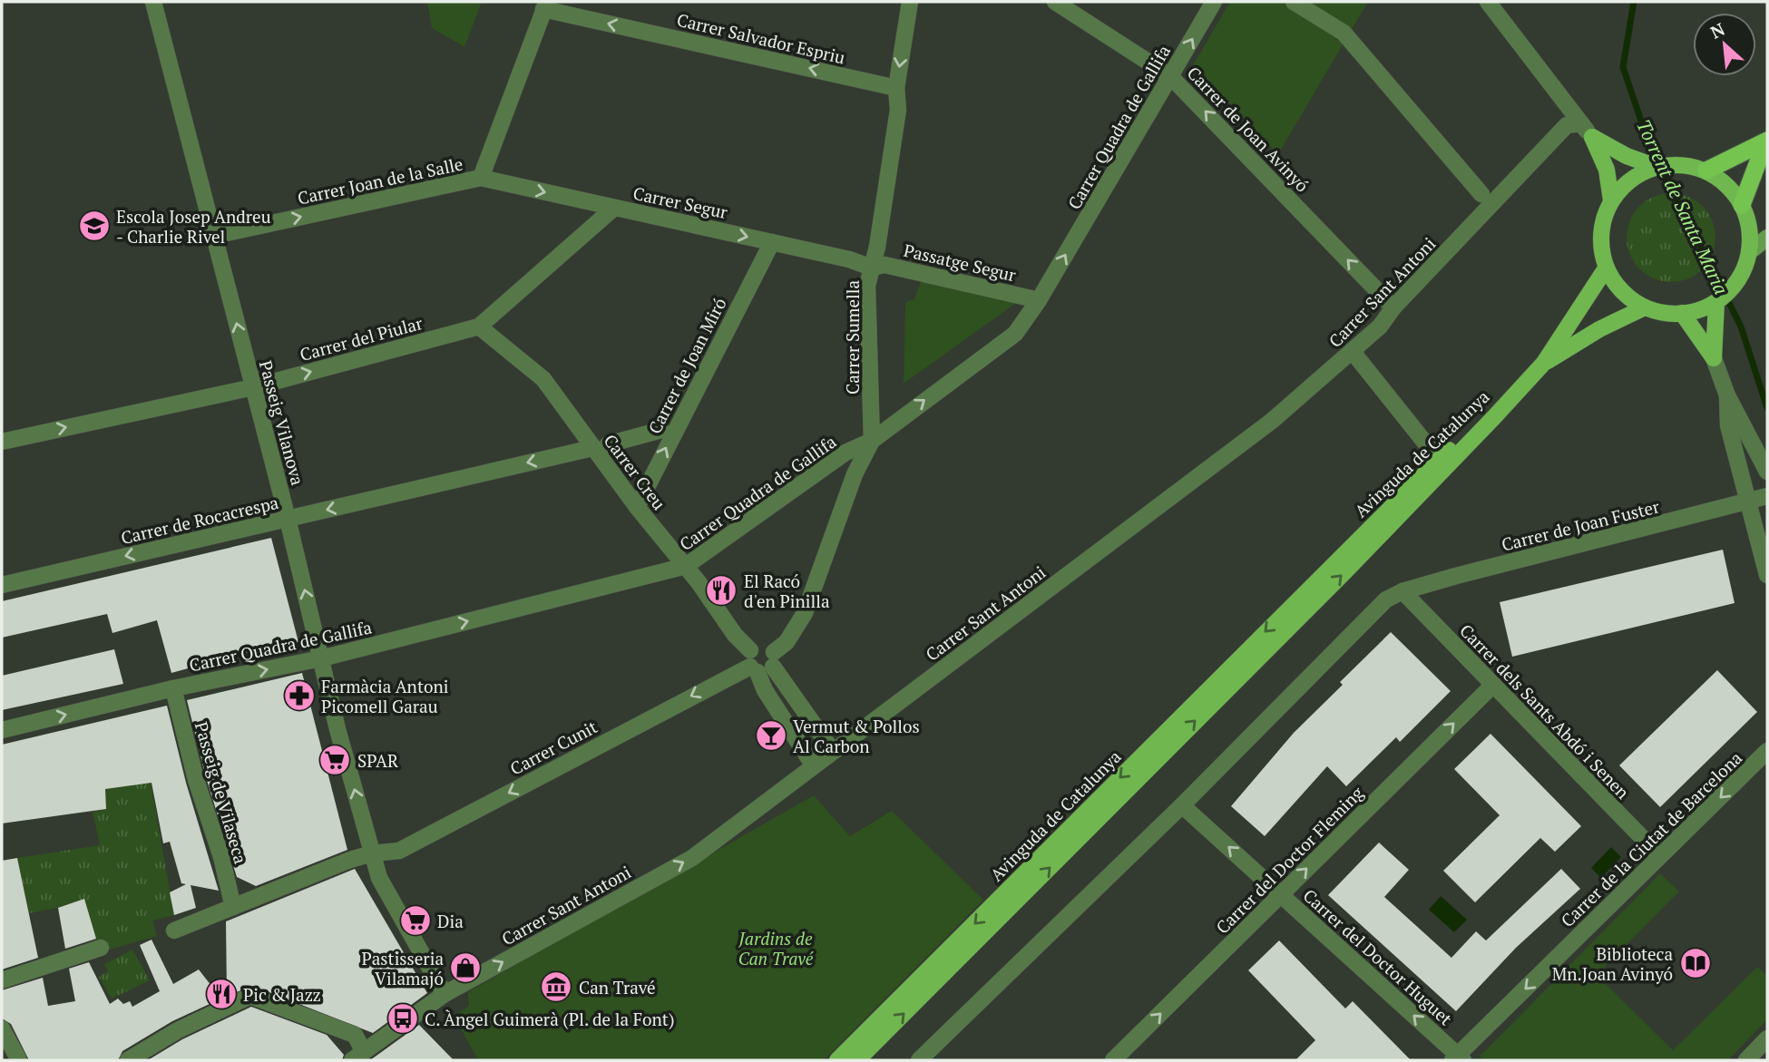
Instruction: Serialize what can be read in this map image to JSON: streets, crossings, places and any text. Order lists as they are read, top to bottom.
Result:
{
  "streets": {
    "main road": ["Avinguda de Catalunya"],
    "street": [
      "Carrer Salvador Espriu",
      "Carrer Quadra de Gallifa",
      "Carrer de Joan Avinyó",
      "Carrer Joan de la Salle",
      "Carrer Segur",
      "Passatge Segur",
      "Carrer Sant Antoni",
      "Carrer Sumella",
      "Carrer del Piular",
      "Carrer de Joan Miró",
      "Passeig Vilanova",
      "Carrer Creu",
      "Carrer de Rocacrespa",
      "Carrer de Joan Fuster",
      "Carrer dels Sants Abdó i Senen",
      "Carrer Cunit",
      "Passeig de Vilaseca",
      "Carrer de la Ciutat de Barcelona",
      "Carrer del Doctor Fleming",
      "Carrer del Doctor Huguet"
    ]
  },
  "crossings": [
    ["Carrer Salvador Espriu", "Carrer Sumella"],
    ["Carrer Quadra de Gallifa", "Carrer de Joan Avinyó"],
    ["Carrer Quadra de Gallifa", "Passatge Segur"],
    ["Carrer Quadra de Gallifa", "Carrer Sumella"],
    ["Carrer Quadra de Gallifa", "Passeig Vilanova"],
    ["Carrer Quadra de Gallifa", "Carrer Creu"],
    ["Carrer Quadra de Gallifa", "Passeig de Vilaseca"],
    ["Carrer de Joan Avinyó", "Carrer Sant Antoni"],
    ["Carrer Joan de la Salle", "Carrer Segur"],
    ["Carrer Joan de la Salle", "Passeig Vilanova"],
    ["Carrer Segur", "Passatge Segur"],
    ["Carrer Segur", "Carrer Sumella"],
    ["Carrer Segur", "Carrer del Piular"],
    ["Carrer Segur", "Carrer de Joan Miró"],
    ["Passatge Segur", "Carrer Sumella"],
    ["Carrer Sant Antoni", "Passeig Vilanova"],
    ["Carrer Sant Antoni", "Carrer Creu"],
    ["Carrer Sumella", "Carrer Creu"],
    ["Carrer Sumella", "Carrer Cunit"],
    ["Carrer del Piular", "Passeig Vilanova"],
    ["Carrer del Piular", "Carrer Creu"],
    ["Carrer de Joan Miró", "Carrer Creu"],
    ["Passeig Vilanova", "Carrer de Rocacrespa"],
    ["Passeig Vilanova", "Carrer Cunit"],
    ["Carrer Creu", "Carrer de Rocacrespa"],
    ["Carrer Creu", "Carrer Cunit"],
    ["Carrer de Joan Fuster", "Carrer dels Sants Abdó i Senen"],
    ["Carrer dels Sants Abdó i Senen", "Carrer de la Ciutat de Barcelona"],
    ["Carrer dels Sants Abdó i Senen", "Carrer del Doctor Fleming"],
    ["Carrer Cunit", "Passeig de Vilaseca"],
    ["Carrer de la Ciutat de Barcelona", "Carrer del Doctor Huguet"],
    ["Carrer del Doctor Fleming", "Carrer del Doctor Huguet"]
  ],
  "one_way": [
    "Carrer Salvador Espriu",
    "Carrer Quadra de Gallifa",
    "Carrer de Joan Avinyó",
    "Carrer Joan de la Salle",
    "Carrer Segur",
    "Carrer del Piular",
    "Carrer de Joan Miró",
    "Passeig Vilanova",
    "Carrer de Rocacrespa",
    "Carrer Cunit",
    "Carrer de la Ciutat de Barcelona",
    "Carrer del Doctor Huguet"
  ],
  "water": ["Torrent de Santa Maria"],
  "parks": ["Jardins de Can Travé"],
  "places": {
    "school or university": ["Escola Josep Andreu - Charlie Rivel"],
    "restaurant": ["El Racó d'en Pinilla", "Pic & Jazz"],
    "pharmacy": ["Farmàcia Antoni Picomell Garau"],
    "bar": ["Vermut & Pollos Al Carbon"],
    "supermarket": ["SPAR", "Dia"],
    "library": ["Biblioteca Mn.Joan Avinyó"],
    "shop": ["Pastisseria Vilamajó"],
    "museum": ["Can Travé"],
    "bus stop": ["C. Àngel Guimerà (Pl. de la Font)"]
  },
  "north": "top left"
}
